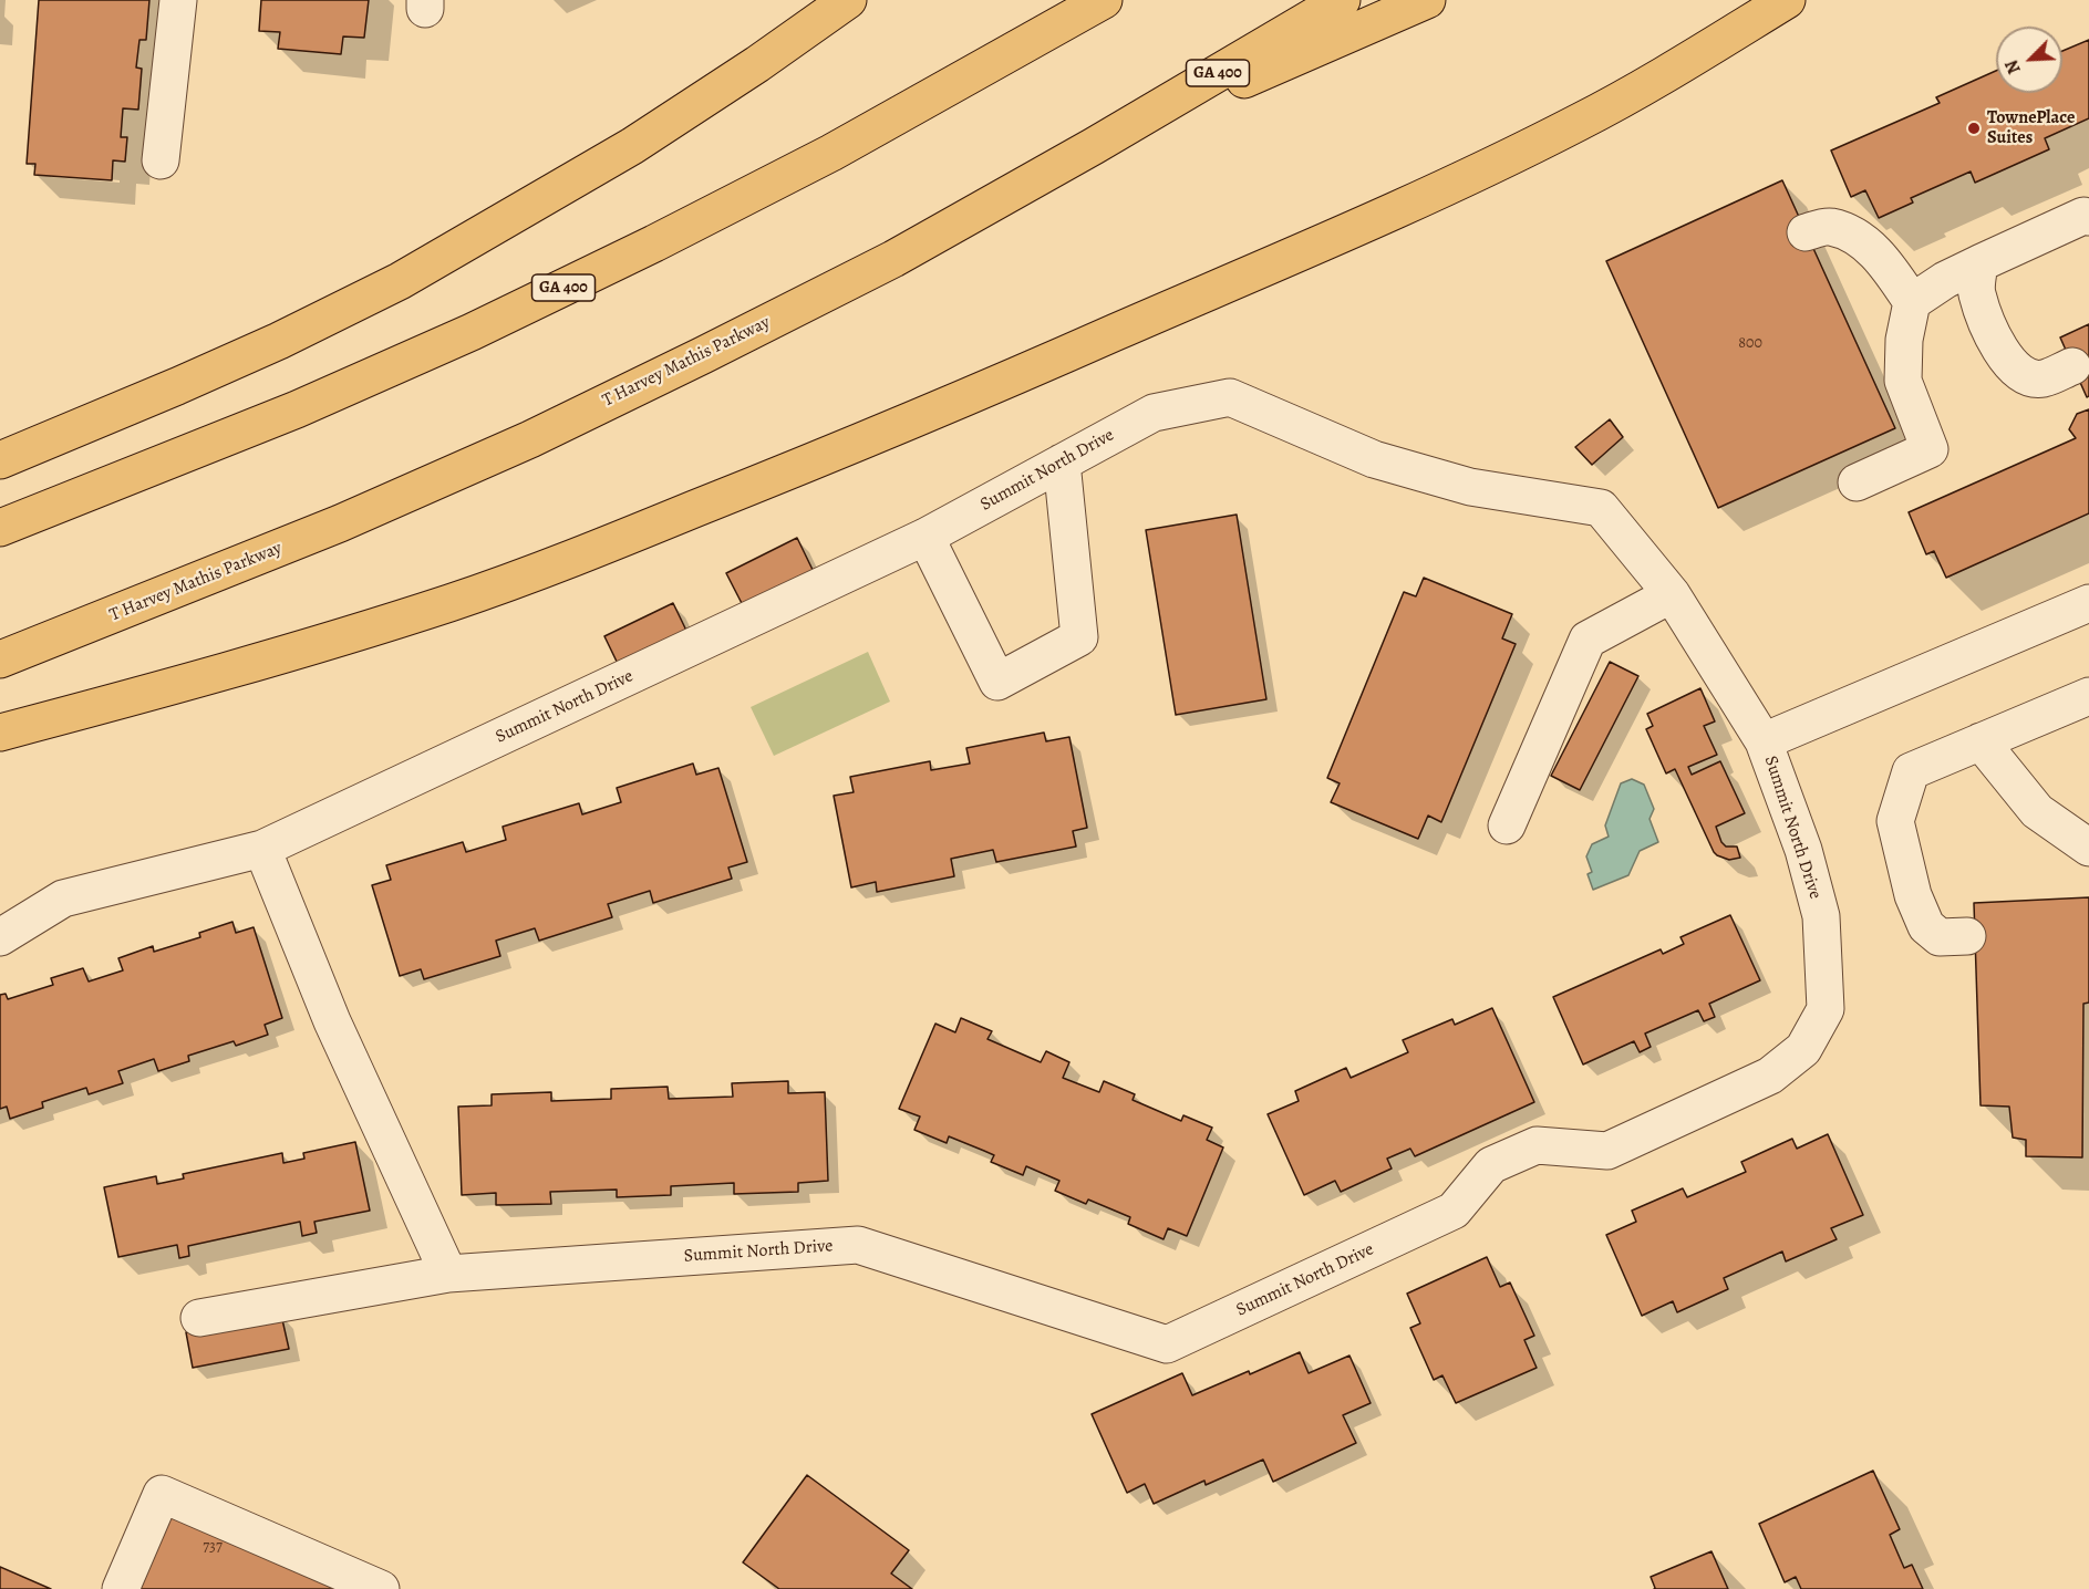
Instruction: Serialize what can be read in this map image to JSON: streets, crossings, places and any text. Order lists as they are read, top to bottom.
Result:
{
  "streets": {
    "highway": ["GA 400", "T Harvey Mathis Parkway"],
    "street": ["Summit North Drive"]
  },
  "places": ["TownePlace Suites"],
  "house_numbers": ["800", "737"],
  "north": "bottom left"
}
